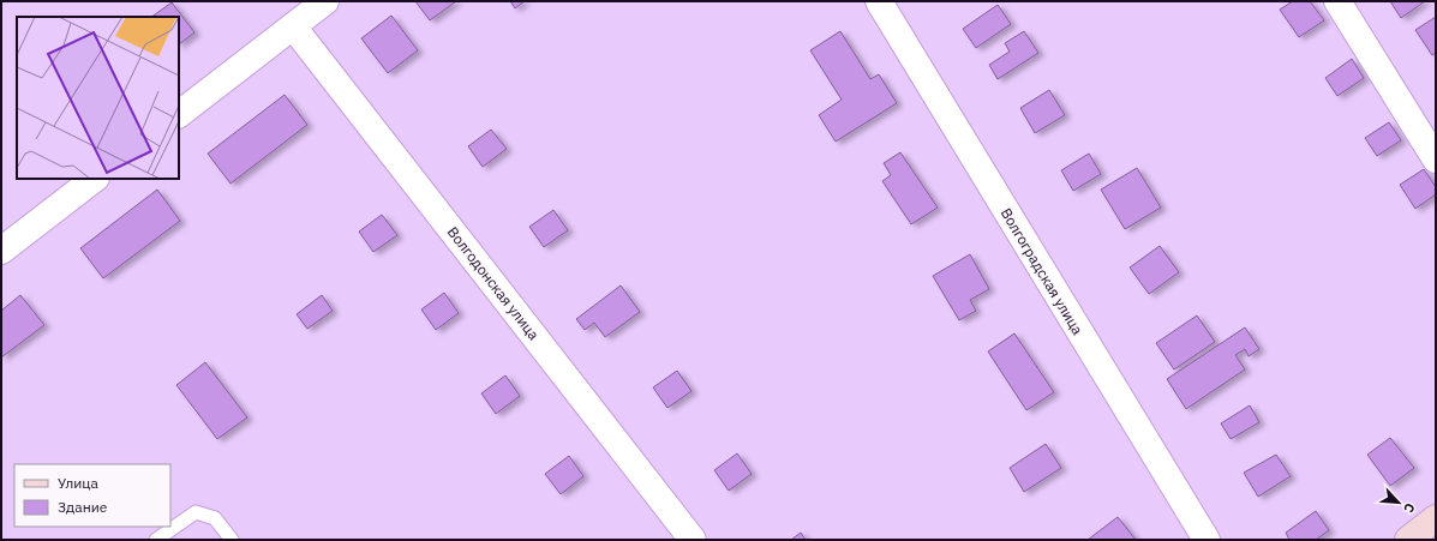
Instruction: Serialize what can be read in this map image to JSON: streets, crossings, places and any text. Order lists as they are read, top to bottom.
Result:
{
  "streets": {
    "street": ["Волгоградская улица", "Волгодонская улица"]
  },
  "legend": ["Улица", "Здание"],
  "north": "bottom right"
}
